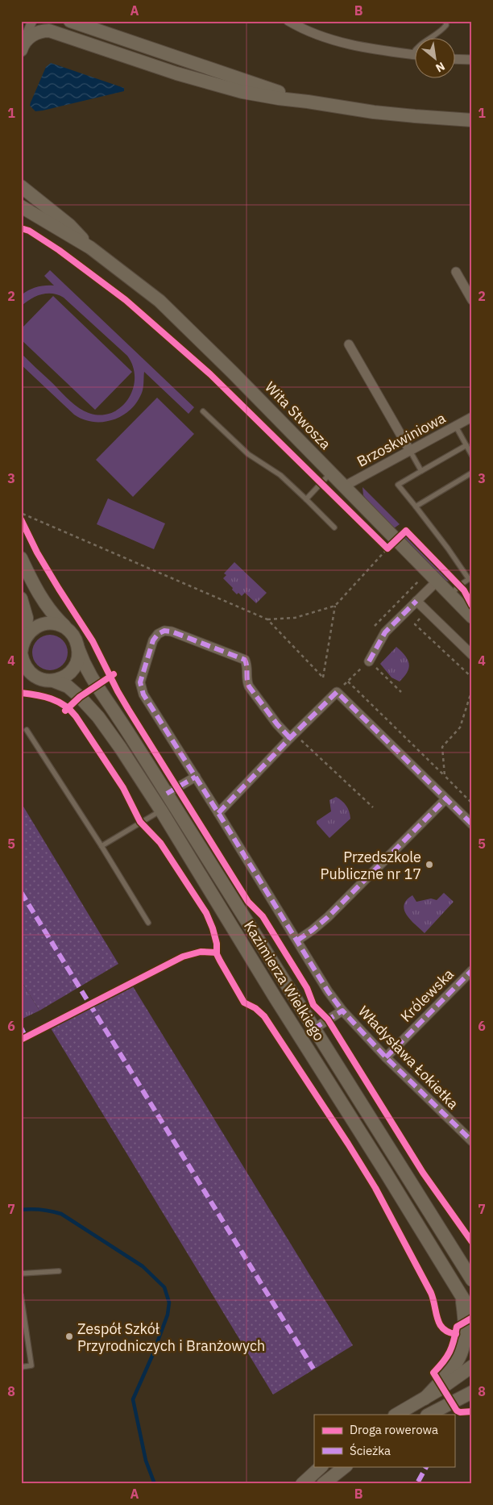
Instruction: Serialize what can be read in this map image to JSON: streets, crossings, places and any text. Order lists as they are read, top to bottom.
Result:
{
  "streets": {
    "main road": ["Wita Stwosza", "Kazimierza Wielkiego"],
    "street": ["Brzoskwiniowa", "Królewska", "Władysława Łokietka"]
  },
  "crossings": [
    ["Wita Stwosza", "Brzoskwiniowa"],
    ["Kazimierza Wielkiego", "Władysława Łokietka"],
    ["Królewska", "Władysława Łokietka"]
  ],
  "places": ["Przedszkole Publiczne nr 17", "Zespół Szkół Przyrodniczych i Branżowych"],
  "legend": ["Droga rowerowa", "Ścieżka"],
  "north": "bottom right",
  "grid": {
    "columns": ["A", "B"],
    "rows": [
      "1",
      "2",
      "3",
      "4",
      "5",
      "6",
      "7",
      "8"
    ]
  }
}
